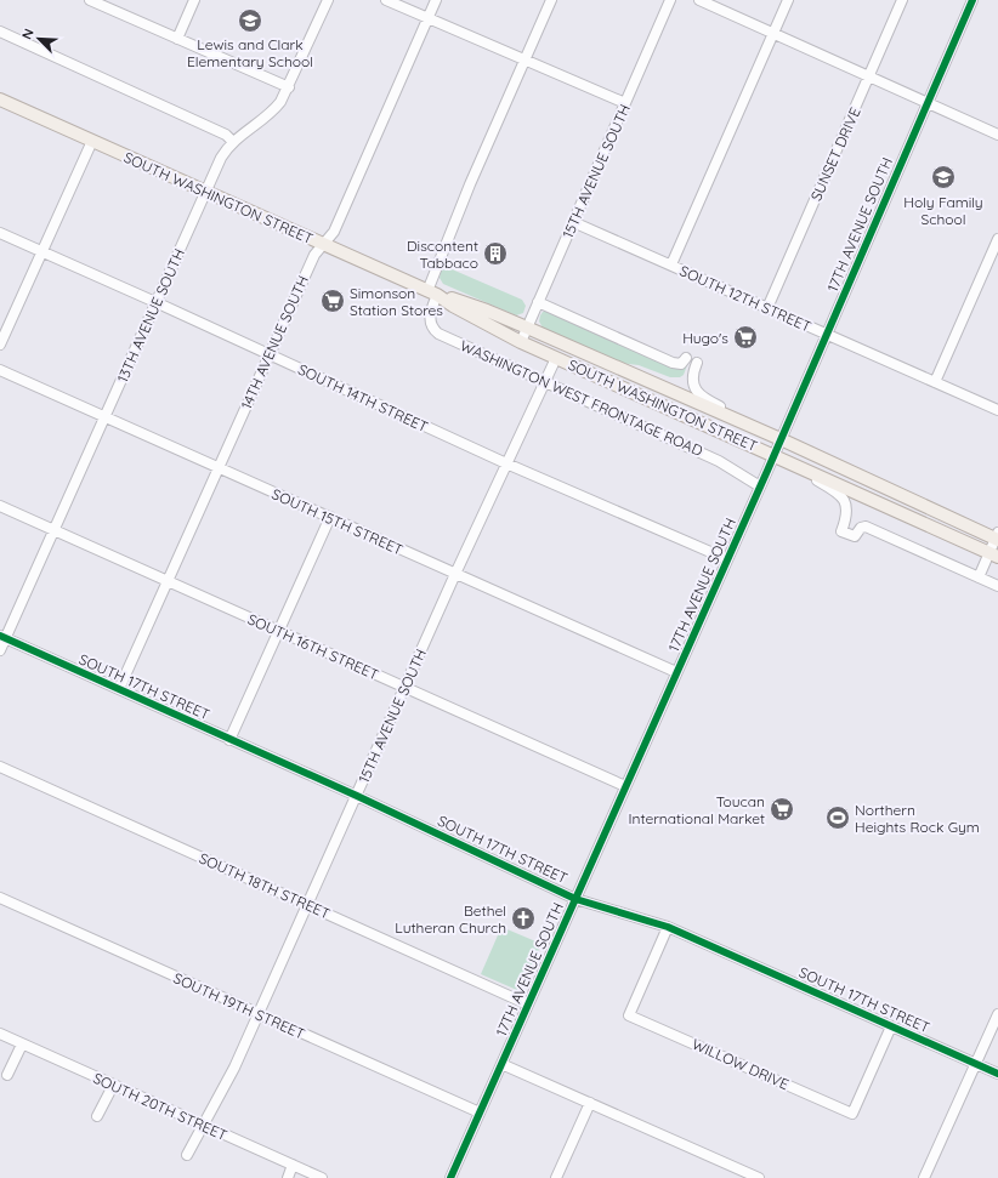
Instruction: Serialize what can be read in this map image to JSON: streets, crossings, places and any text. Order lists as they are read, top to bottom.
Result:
{
  "streets": {
    "main road": ["SOUTH WASHINGTON STREET"],
    "street": [
      "SUNSET DRIVE",
      "15TH AVENUE SOUTH",
      "17TH AVENUE SOUTH",
      "SOUTH 12TH STREET",
      "13TH AVENUE SOUTH",
      "14TH AVENUE SOUTH",
      "SOUTH 14TH STREET",
      "WASHINGTON WEST FRONTAGE ROAD",
      "SOUTH 15TH STREET",
      "SOUTH 16TH STREET",
      "SOUTH 17TH STREET",
      "SOUTH 18TH STREET",
      "SOUTH 19TH STREET",
      "WILLOW DRIVE",
      "SOUTH 20TH STREET"
    ]
  },
  "crossings": [
    ["SUNSET DRIVE", "SOUTH 12TH STREET"],
    ["15TH AVENUE SOUTH", "SOUTH WASHINGTON STREET"],
    ["15TH AVENUE SOUTH", "SOUTH 12TH STREET"],
    ["15TH AVENUE SOUTH", "SOUTH 14TH STREET"],
    ["15TH AVENUE SOUTH", "WASHINGTON WEST FRONTAGE ROAD"],
    ["15TH AVENUE SOUTH", "SOUTH 15TH STREET"],
    ["15TH AVENUE SOUTH", "SOUTH 16TH STREET"],
    ["15TH AVENUE SOUTH", "SOUTH 17TH STREET"],
    ["15TH AVENUE SOUTH", "SOUTH 18TH STREET"],
    ["15TH AVENUE SOUTH", "SOUTH 19TH STREET"],
    ["15TH AVENUE SOUTH", "SOUTH 20TH STREET"],
    ["SOUTH WASHINGTON STREET", "17TH AVENUE SOUTH"],
    ["SOUTH WASHINGTON STREET", "13TH AVENUE SOUTH"],
    ["SOUTH WASHINGTON STREET", "14TH AVENUE SOUTH"],
    ["SOUTH WASHINGTON STREET", "WASHINGTON WEST FRONTAGE ROAD"],
    ["17TH AVENUE SOUTH", "SOUTH 12TH STREET"],
    ["17TH AVENUE SOUTH", "SOUTH 14TH STREET"],
    ["17TH AVENUE SOUTH", "WASHINGTON WEST FRONTAGE ROAD"],
    ["17TH AVENUE SOUTH", "SOUTH 15TH STREET"],
    ["17TH AVENUE SOUTH", "SOUTH 16TH STREET"],
    ["17TH AVENUE SOUTH", "SOUTH 17TH STREET"],
    ["17TH AVENUE SOUTH", "SOUTH 18TH STREET"],
    ["17TH AVENUE SOUTH", "SOUTH 19TH STREET"],
    ["13TH AVENUE SOUTH", "SOUTH 14TH STREET"],
    ["13TH AVENUE SOUTH", "SOUTH 15TH STREET"],
    ["13TH AVENUE SOUTH", "SOUTH 16TH STREET"],
    ["13TH AVENUE SOUTH", "SOUTH 17TH STREET"],
    ["14TH AVENUE SOUTH", "SOUTH 14TH STREET"],
    ["14TH AVENUE SOUTH", "SOUTH 15TH STREET"],
    ["14TH AVENUE SOUTH", "SOUTH 16TH STREET"],
    ["14TH AVENUE SOUTH", "SOUTH 17TH STREET"],
    ["SOUTH 17TH STREET", "WILLOW DRIVE"]
  ],
  "places": {
    "school or university": ["Lewis and Clark Elementary School", "Holy Family School"],
    "building": ["Discontent Tabbaco"],
    "supermarket": ["Simonson Station Stores", "Hugo's", "Toucan International Market"],
    "sports": ["Northern Heights Rock Gym"],
    "church": ["Bethel Lutheran Church"]
  },
  "north": "top left"
}
